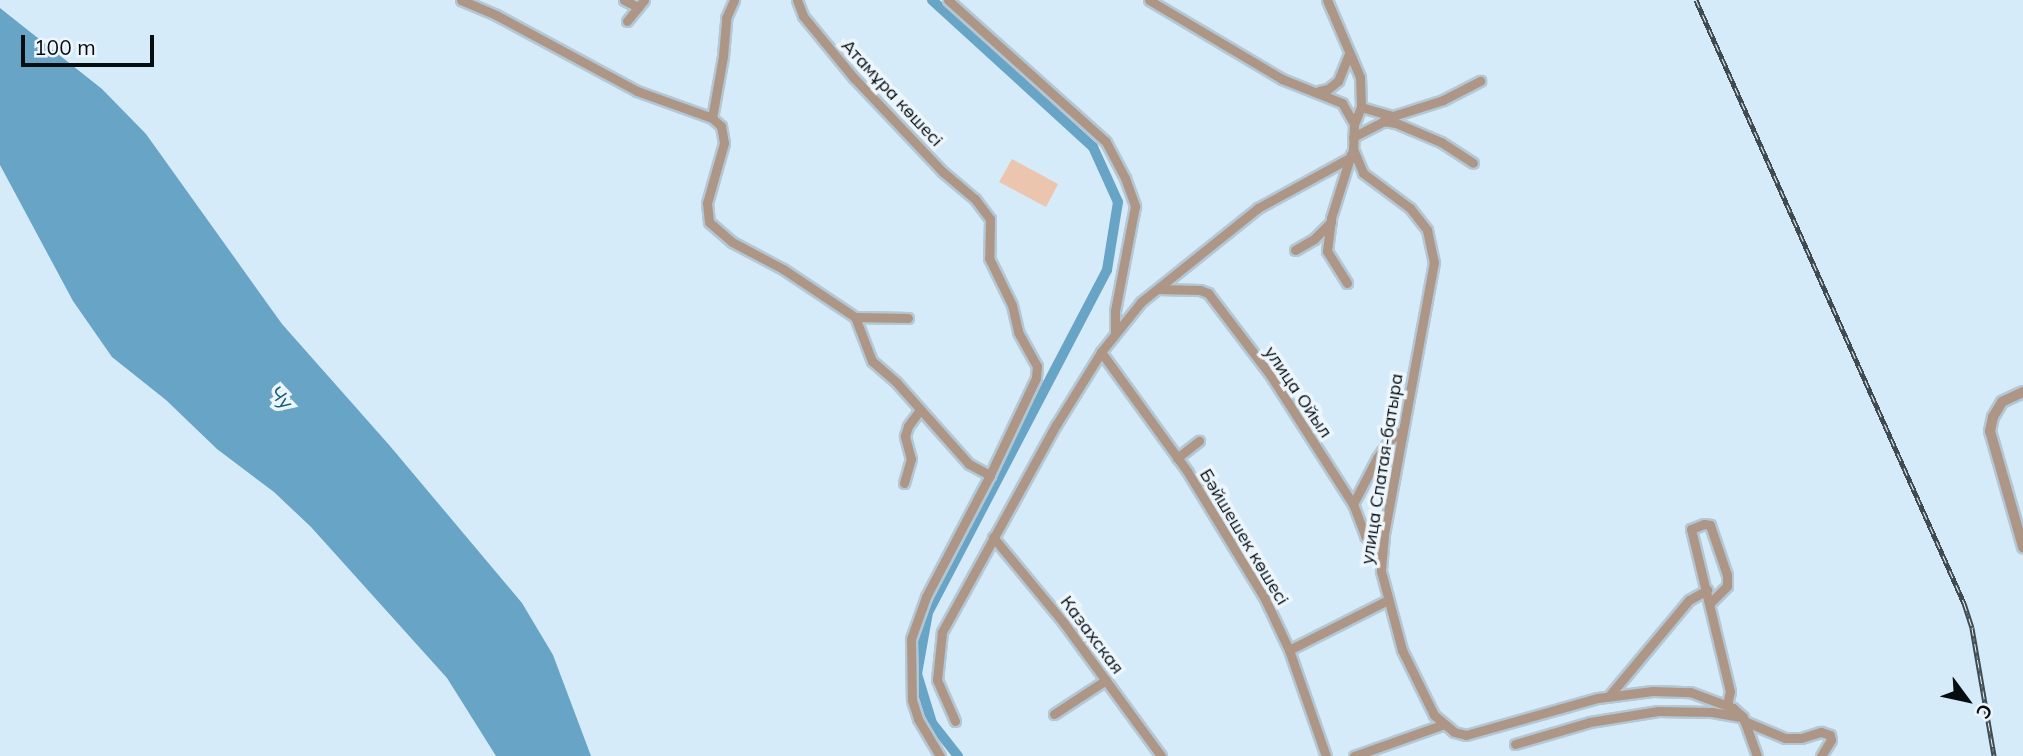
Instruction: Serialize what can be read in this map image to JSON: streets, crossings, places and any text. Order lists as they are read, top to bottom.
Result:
{
  "streets": {
    "street": [
      "Атамұра көшесі",
      "улица Ойыл",
      "улица Спатая-батыра",
      "Бәйшешек көшесі",
      "Казахская"
    ]
  },
  "crossings": [
    ["улица Ойыл", "улица Спатая-батыра"]
  ],
  "water": ["Чу"],
  "scale_bar": "100 m",
  "north": "bottom right"
}
